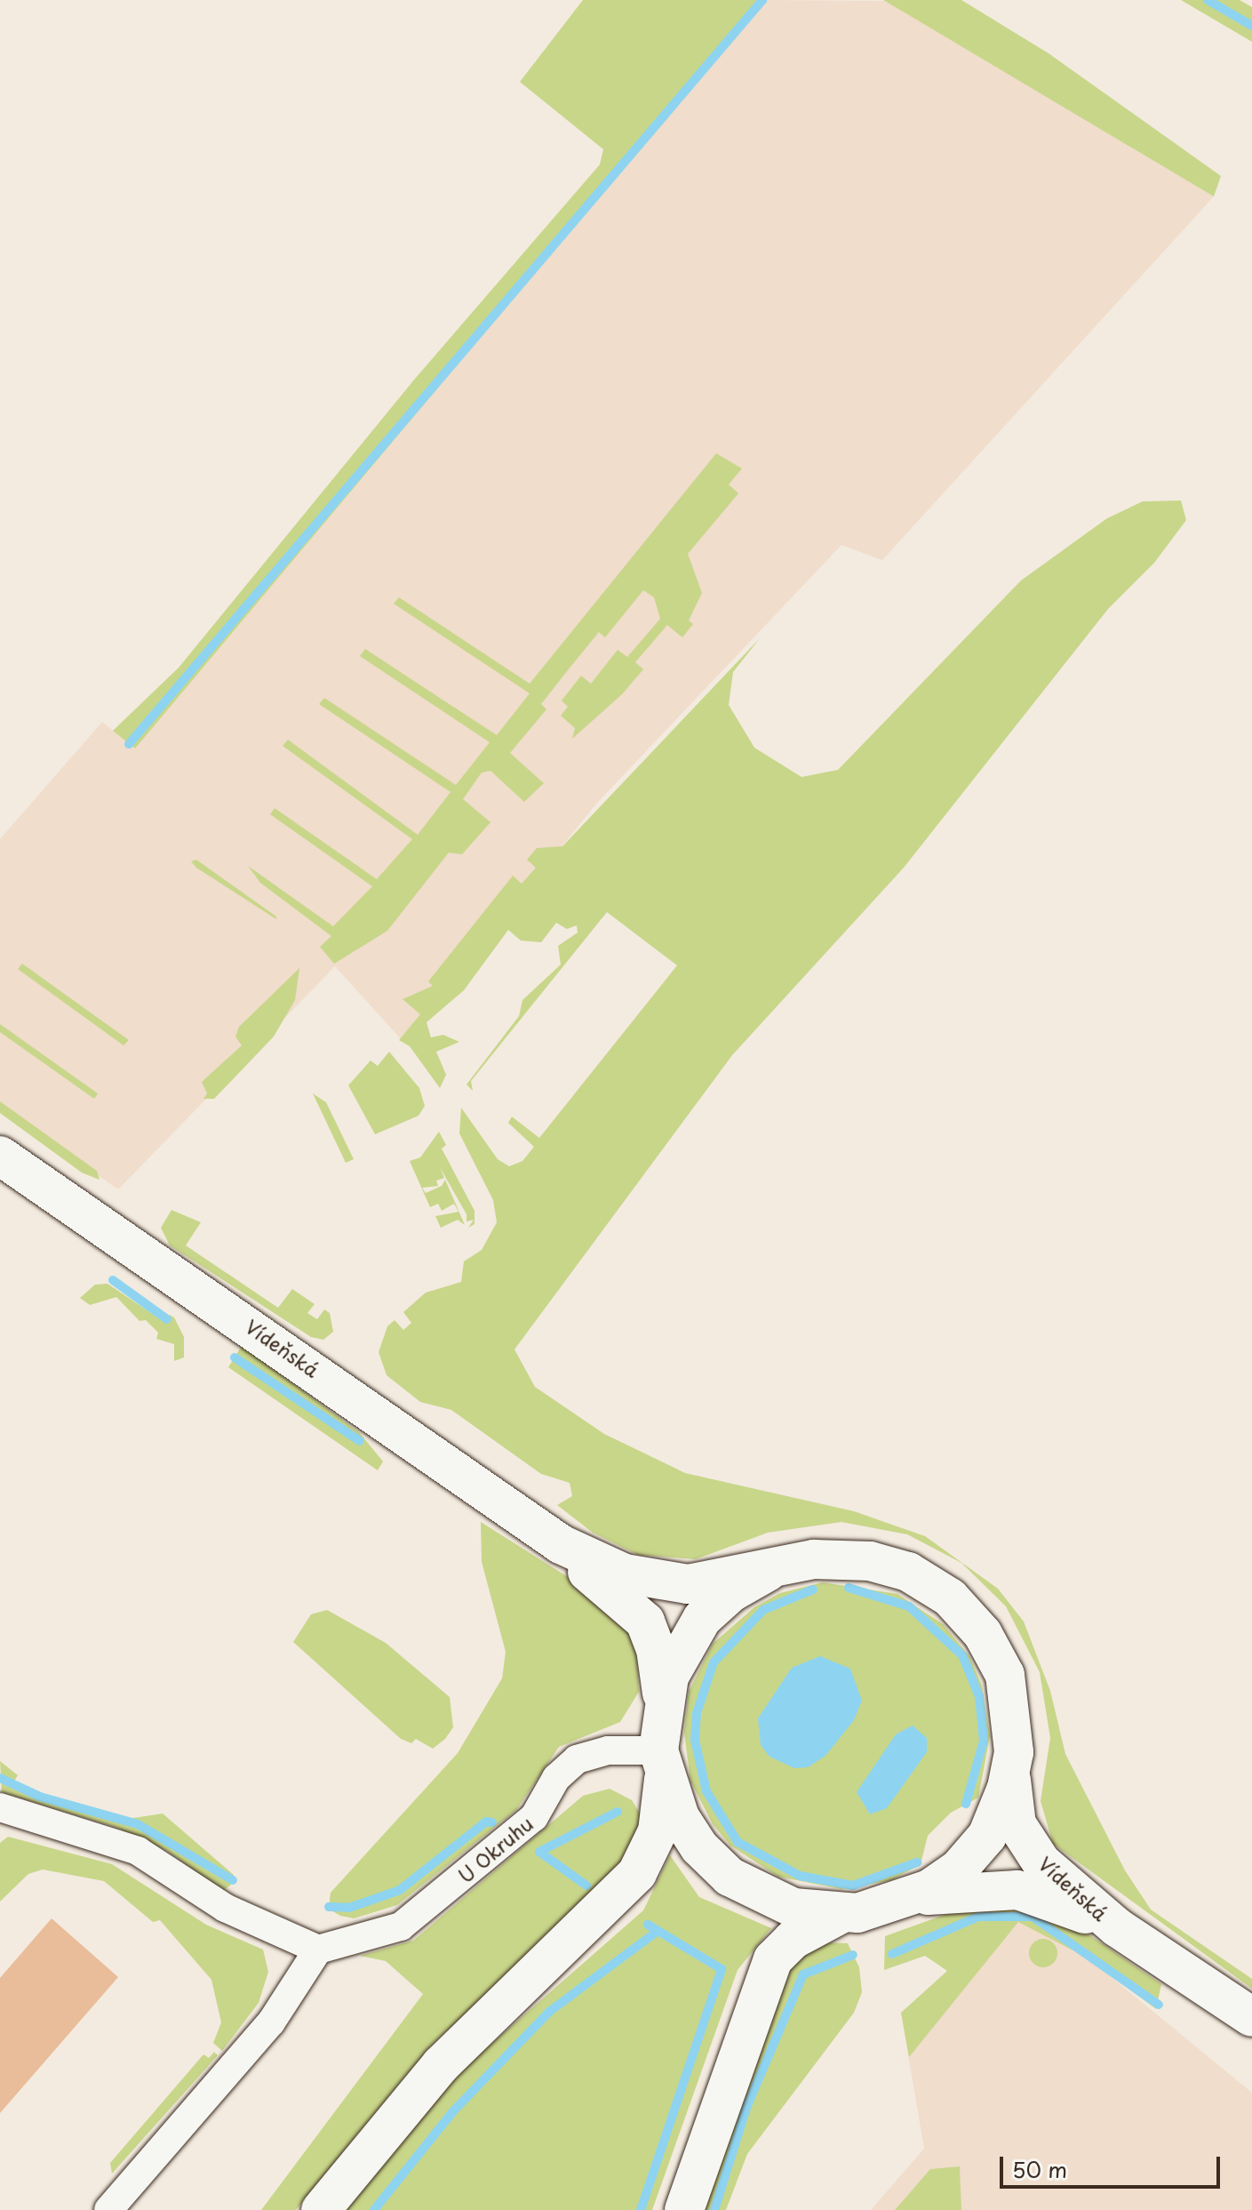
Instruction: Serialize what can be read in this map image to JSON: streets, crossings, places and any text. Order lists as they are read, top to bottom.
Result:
{
  "streets": {
    "main road": ["Vídeňská"],
    "street": ["U Okruhu"]
  },
  "crossings": [
    ["Vídeňská", "U Okruhu"]
  ],
  "scale_bar": "50 m"
}
